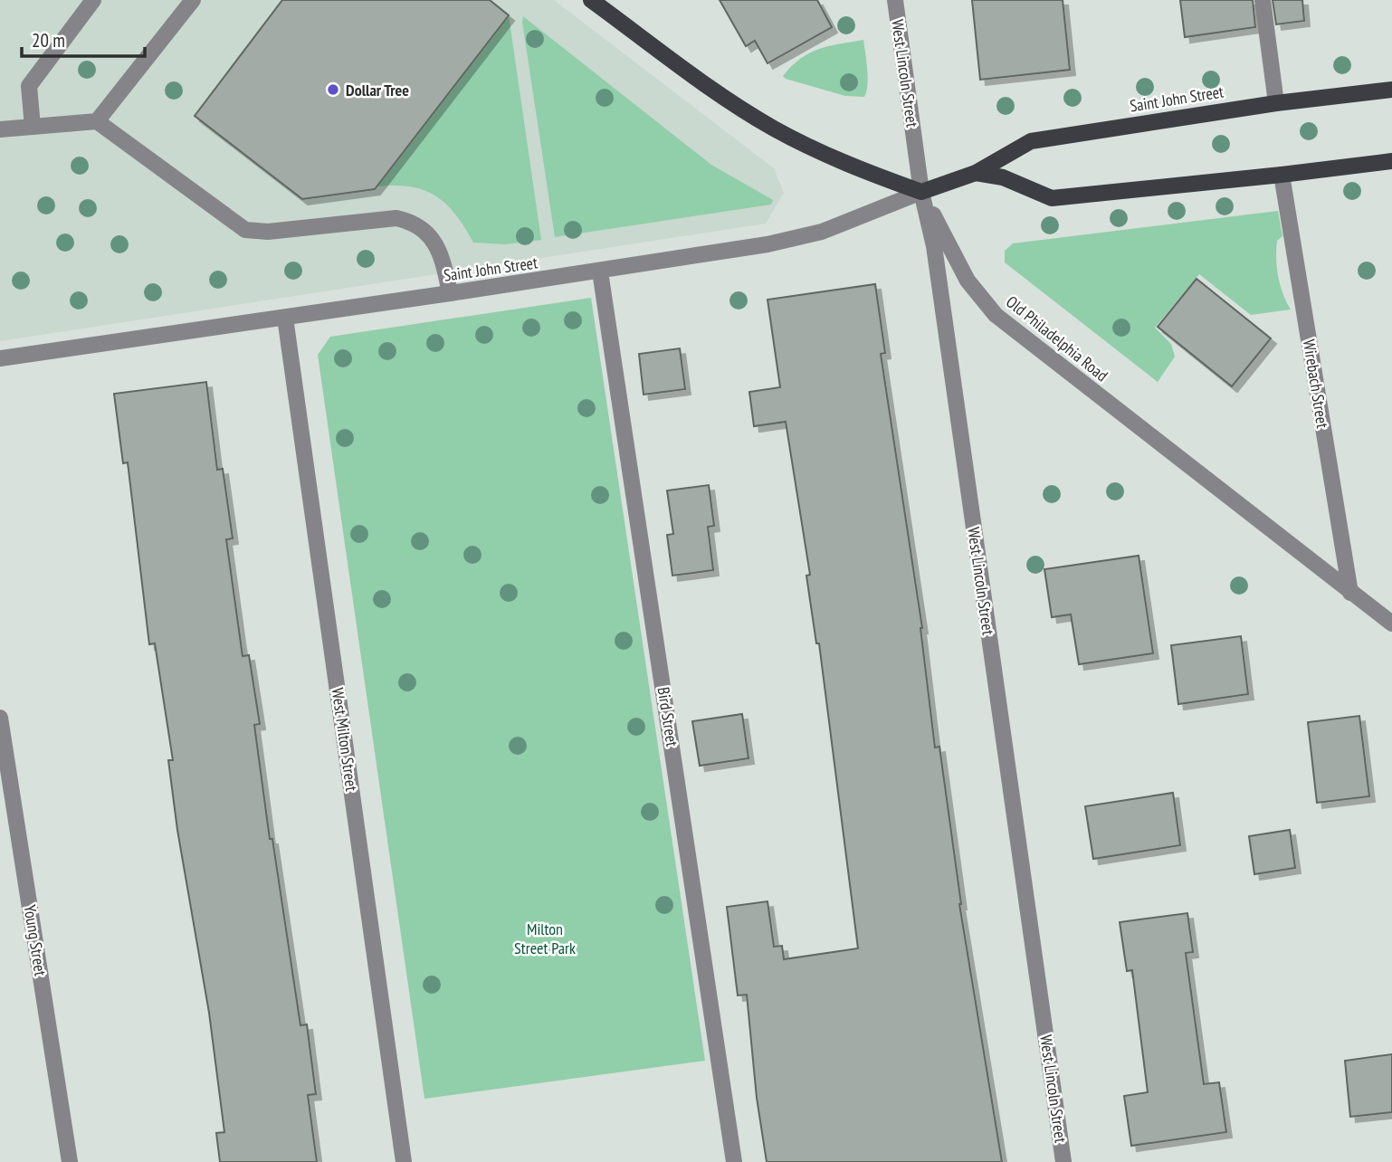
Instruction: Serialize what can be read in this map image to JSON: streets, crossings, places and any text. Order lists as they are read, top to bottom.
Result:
{
  "streets": {
    "main road": ["Saint John Street"],
    "street": [
      "West Lincoln Street",
      "Old Philadelphia Road",
      "Wirebach Street",
      "Bird Street",
      "West Milton Street",
      "Young Street"
    ]
  },
  "crossings": [
    ["West Lincoln Street", "Saint John Street"],
    ["West Lincoln Street", "Old Philadelphia Road"],
    ["Saint John Street", "Old Philadelphia Road"],
    ["Saint John Street", "Bird Street"],
    ["Saint John Street", "West Milton Street"],
    ["Old Philadelphia Road", "Wirebach Street"]
  ],
  "parks": ["Milton Street Park"],
  "places": ["Dollar Tree"],
  "scale_bar": "20 m"
}
